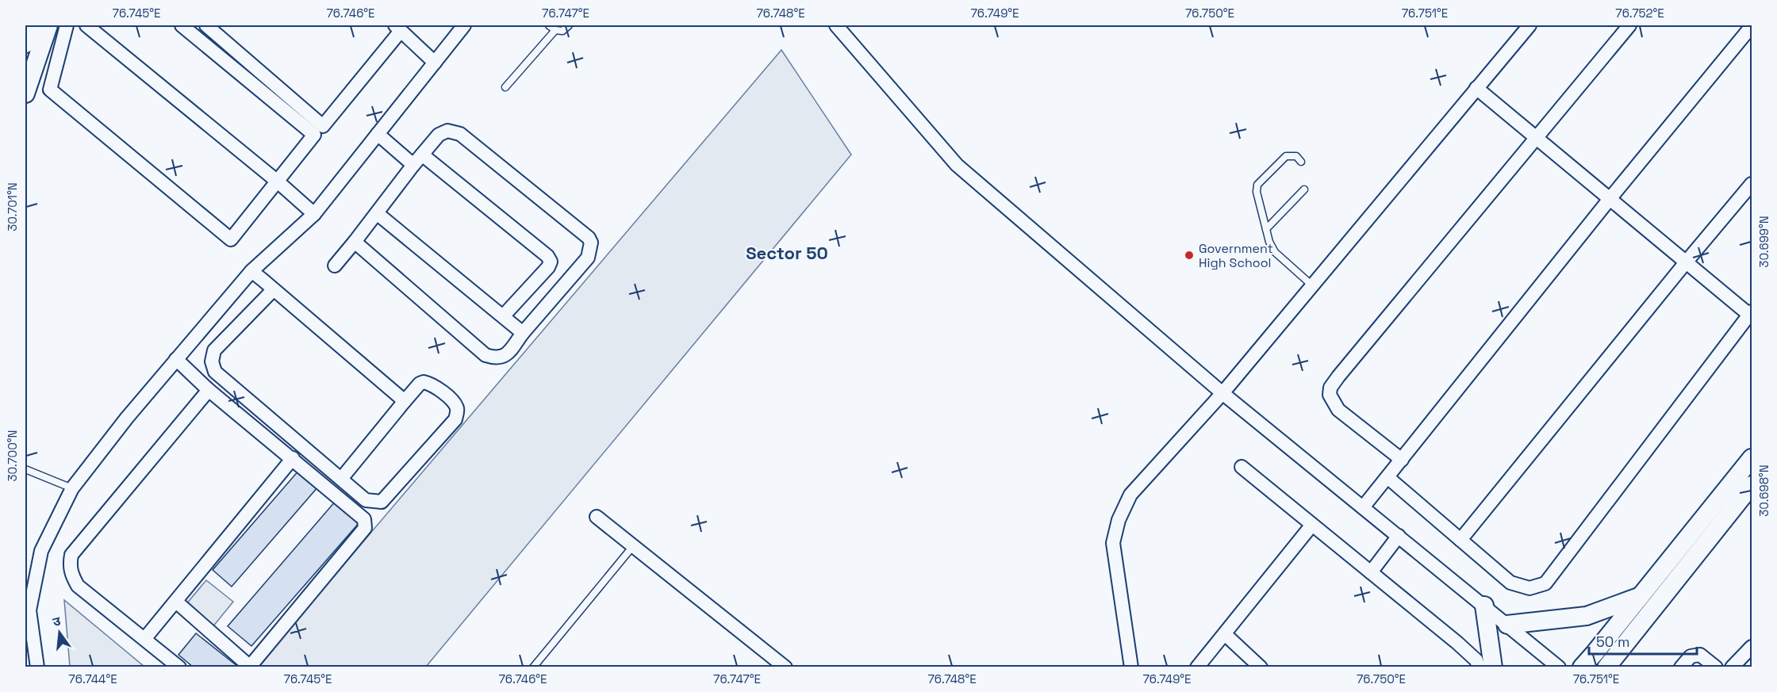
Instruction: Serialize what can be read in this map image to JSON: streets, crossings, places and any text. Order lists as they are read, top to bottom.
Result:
{
  "districts": ["Sector 50"],
  "places": ["Government High School"],
  "scale_bar": "50 m",
  "north": "top",
  "coordinates": [
    "76.745°E",
    "76.746°E",
    "76.747°E",
    "76.748°E",
    "76.749°E",
    "76.750°E",
    "76.751°E",
    "76.752°E",
    "30.701°N",
    "30.699°N",
    "30.700°N",
    "30.698°N",
    "76.744°E"
  ]
}
